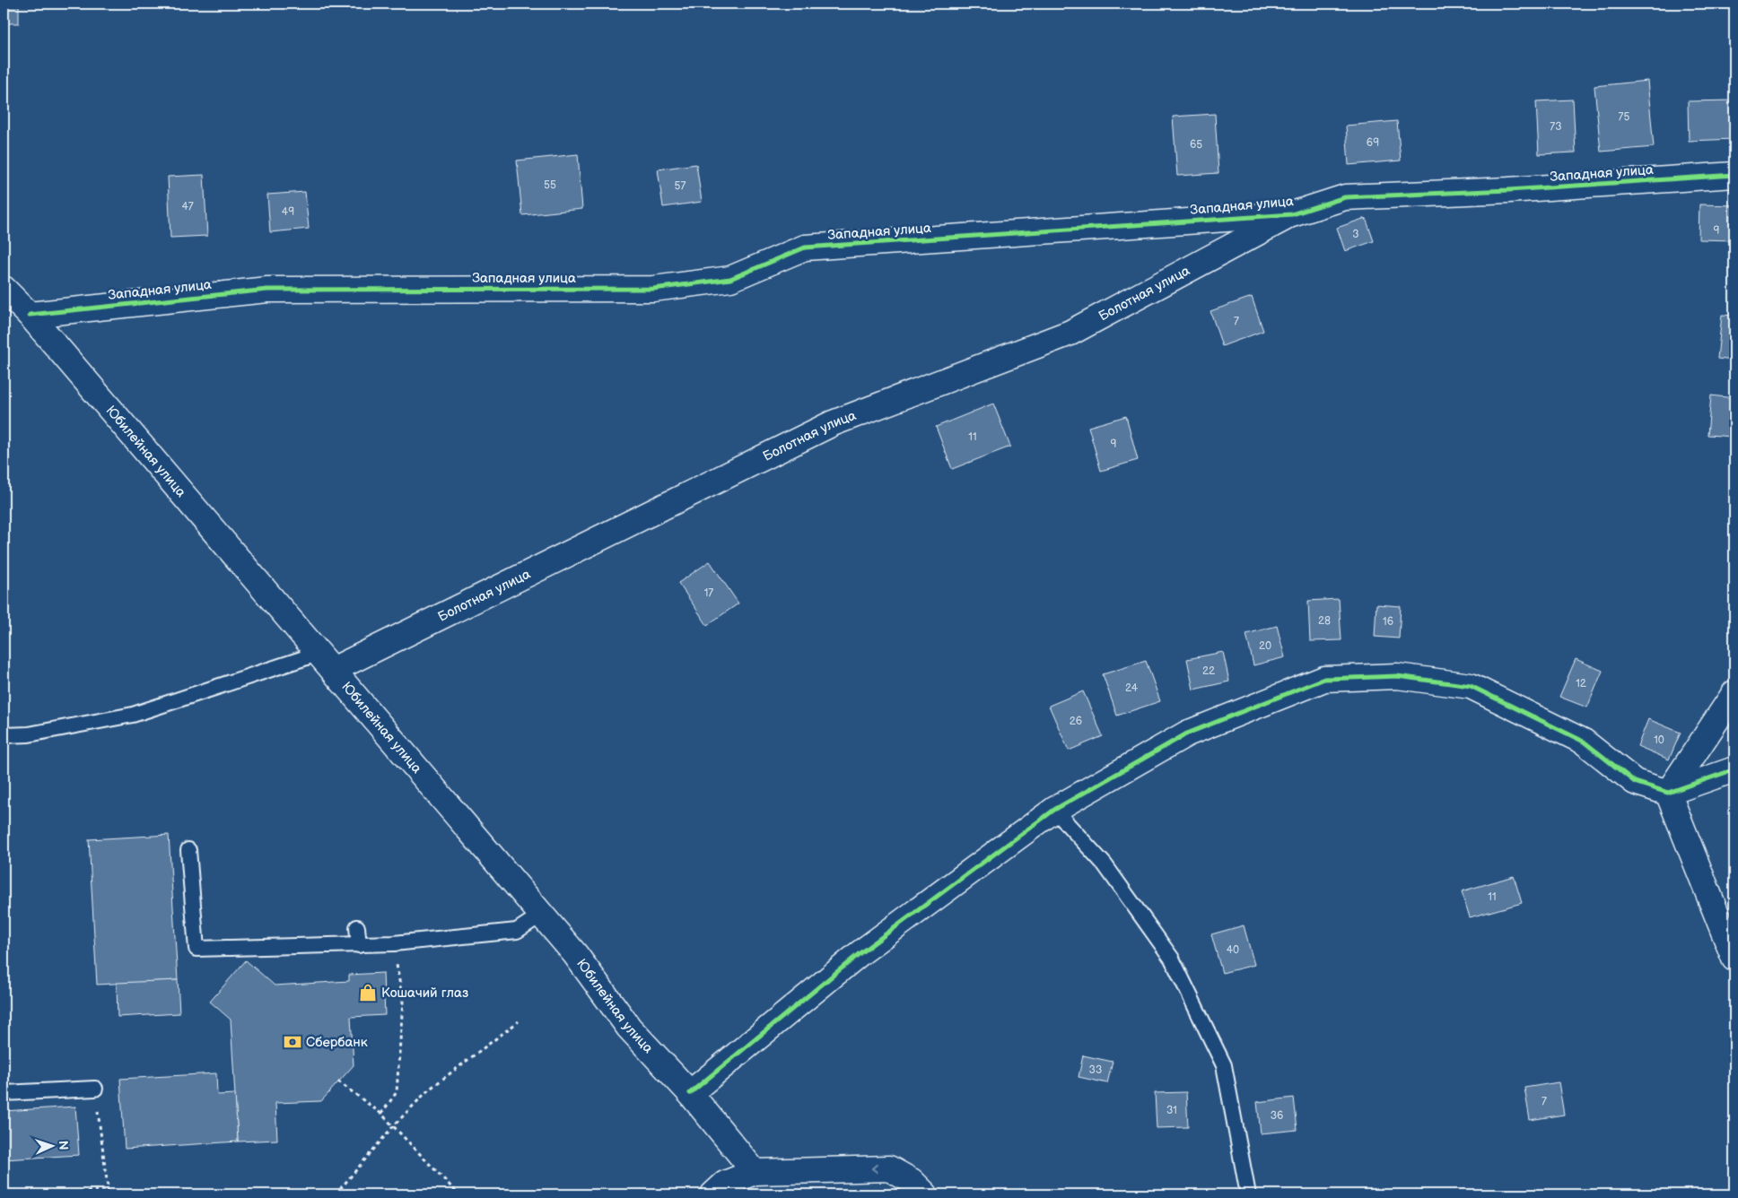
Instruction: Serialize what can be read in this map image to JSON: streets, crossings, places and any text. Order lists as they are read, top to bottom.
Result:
{
  "streets": {
    "street": ["Западная улица", "Болотная улица", "Юбилейная улица"]
  },
  "crossings": [
    ["Западная улица", "Болотная улица"],
    ["Западная улица", "Юбилейная улица"],
    ["Болотная улица", "Юбилейная улица"]
  ],
  "places": {
    "shop": ["Кошачий глаз"],
    "bank": ["Сбербанк"]
  },
  "house_numbers": [
    "75",
    "73",
    "69",
    "65",
    "55",
    "57",
    "47",
    "49",
    "9",
    "3",
    "7",
    "11",
    "9",
    "17",
    "28",
    "16",
    "20",
    "22",
    "12",
    "24",
    "26",
    "10",
    "11",
    "40",
    "33",
    "7",
    "31",
    "36"
  ],
  "north": "right"
}
